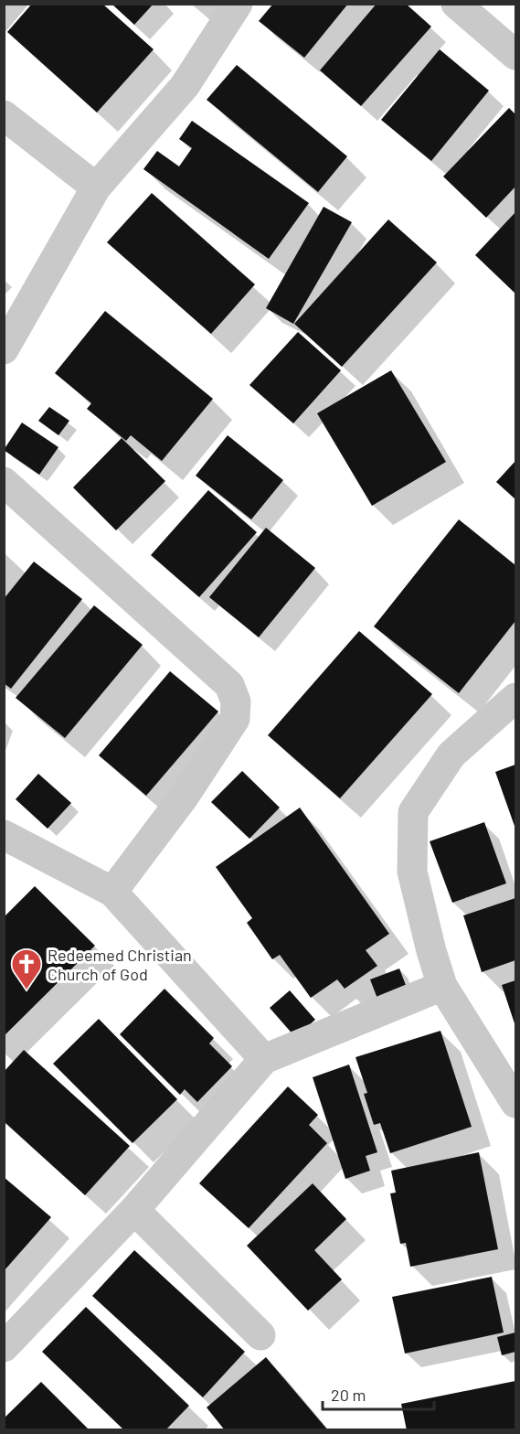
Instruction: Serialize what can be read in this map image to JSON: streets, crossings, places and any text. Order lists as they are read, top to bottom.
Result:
{
  "places": {
    "church": ["Redeemed Christian Church of God"]
  },
  "scale_bar": "20 m"
}
